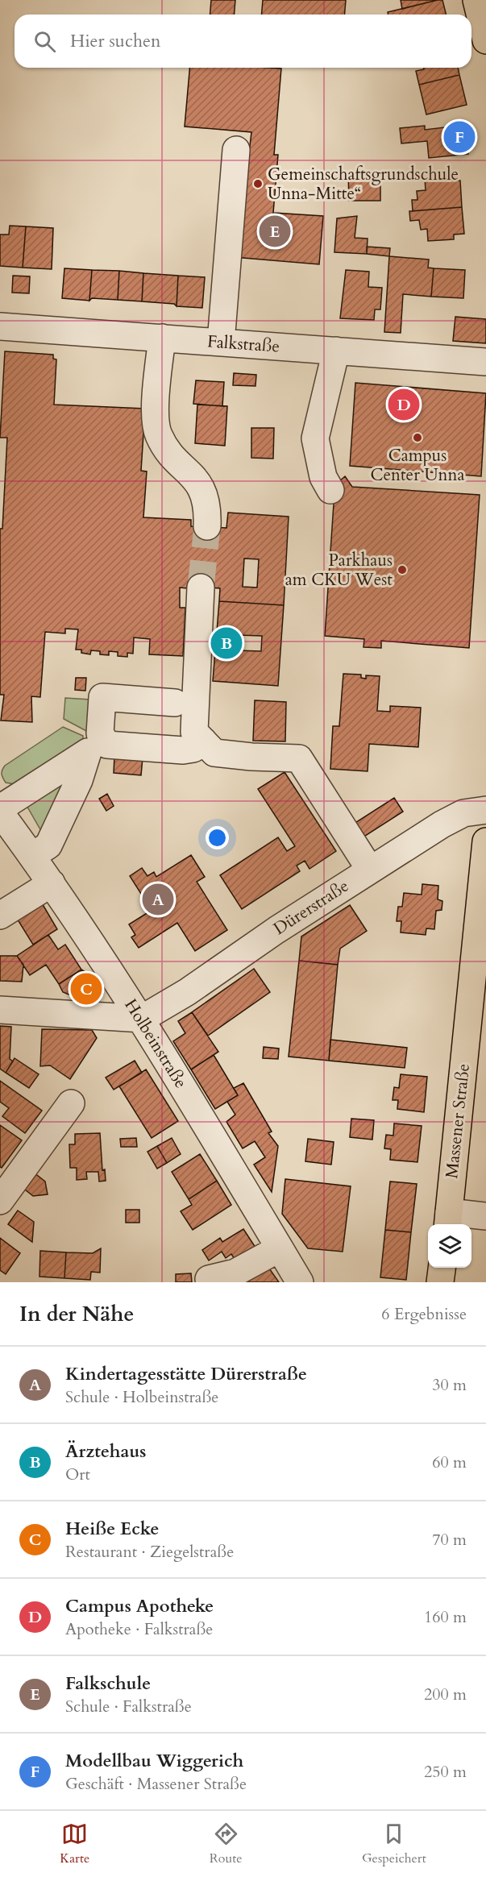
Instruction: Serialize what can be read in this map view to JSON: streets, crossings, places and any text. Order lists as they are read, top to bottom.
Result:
{
  "streets": {
    "main road": ["Massener Straße"],
    "street": ["Falkstraße", "Dürerstraße", "Holbeinstraße"]
  },
  "crossings": [
    ["Dürerstraße", "Holbeinstraße"]
  ],
  "places": ["Gemeinschaftsgrundschule Unna-Mitte“", "Campus Center Unna", "Parkhaus am CKU West"],
  "page": {
    "search": "Hier suchen",
    "pins": [
      "F",
      "E",
      "D",
      "B",
      "A",
      "C"
    ],
    "heading": ["In der Nähe", "6 Ergebnisse"],
    "list": [
      {
        "mark": "A",
        "name": "Kindertagesstätte Dürerstraße",
        "note": "Schule · Holbeinstraße",
        "value": "30 m"
      },
      {
        "mark": "B",
        "name": "Ärztehaus",
        "note": "Ort",
        "value": "60 m"
      },
      {
        "mark": "C",
        "name": "Heiße Ecke",
        "note": "Restaurant · Ziegelstraße",
        "value": "70 m"
      },
      {
        "mark": "D",
        "name": "Campus Apotheke",
        "note": "Apotheke · Falkstraße",
        "value": "160 m"
      },
      {
        "mark": "E",
        "name": "Falkschule",
        "note": "Schule · Falkstraße",
        "value": "200 m"
      },
      {
        "mark": "F",
        "name": "Modellbau Wiggerich",
        "note": "Geschäft · Massener Straße",
        "value": "250 m"
      }
    ],
    "nav": ["Karte", "Route", "Gespeichert"]
  }
}
